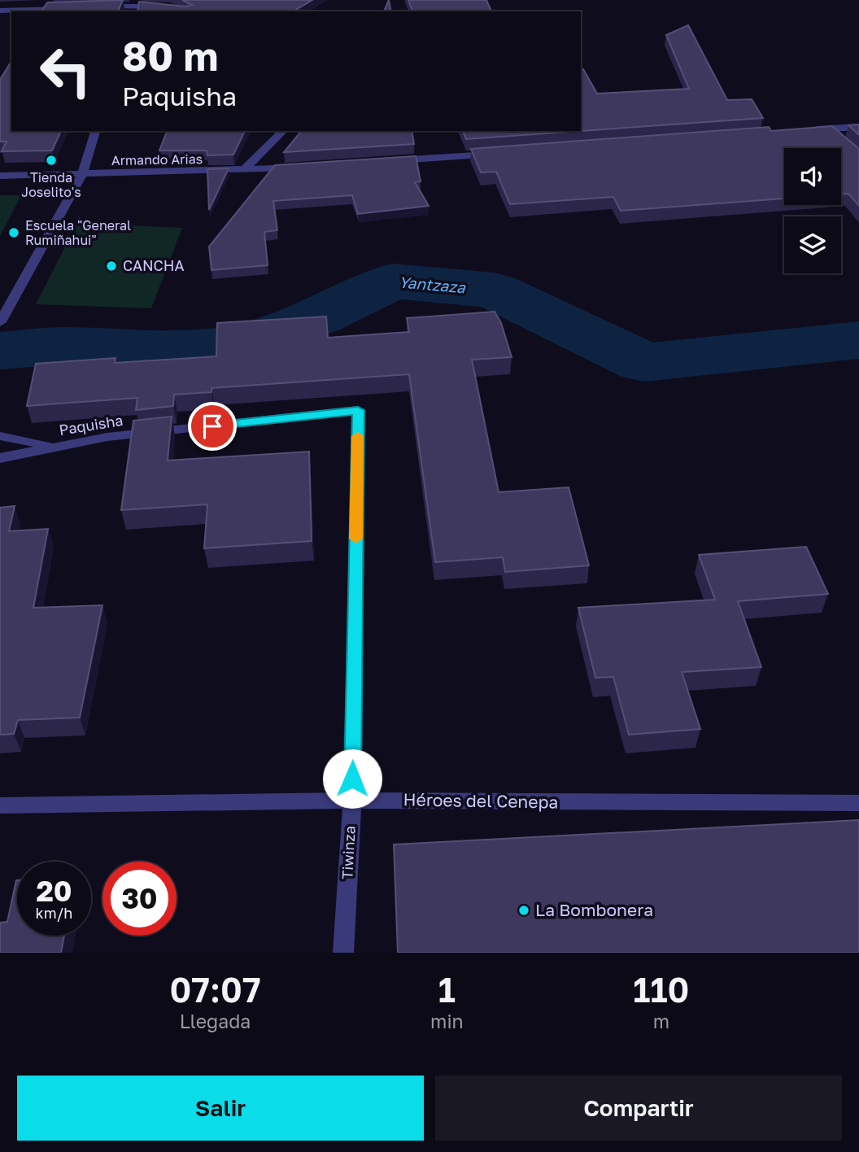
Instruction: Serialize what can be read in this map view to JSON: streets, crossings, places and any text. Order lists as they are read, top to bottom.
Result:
{
  "streets": {
    "street": [
      "Armando Arias",
      "Paquisha",
      "Héroes del Cenepa",
      "Tiwinza"
    ]
  },
  "crossings": [
    ["Paquisha", "Tiwinza"],
    ["Héroes del Cenepa", "Tiwinza"]
  ],
  "water": ["Yantzaza"],
  "places": [
    "Tienda Joselito's",
    "Escuela \"General Rumiñahui\"",
    "CANCHA",
    "La Bombonera"
  ],
  "page": {
    "turn": ["80 m", "Paquisha"],
    "speed": "20 km/h",
    "limit": "30",
    "eta": [
      "07:07",
      "Llegada",
      "1",
      "min",
      "110",
      "m"
    ],
    "buttons": ["Salir", "Compartir"]
  }
}
